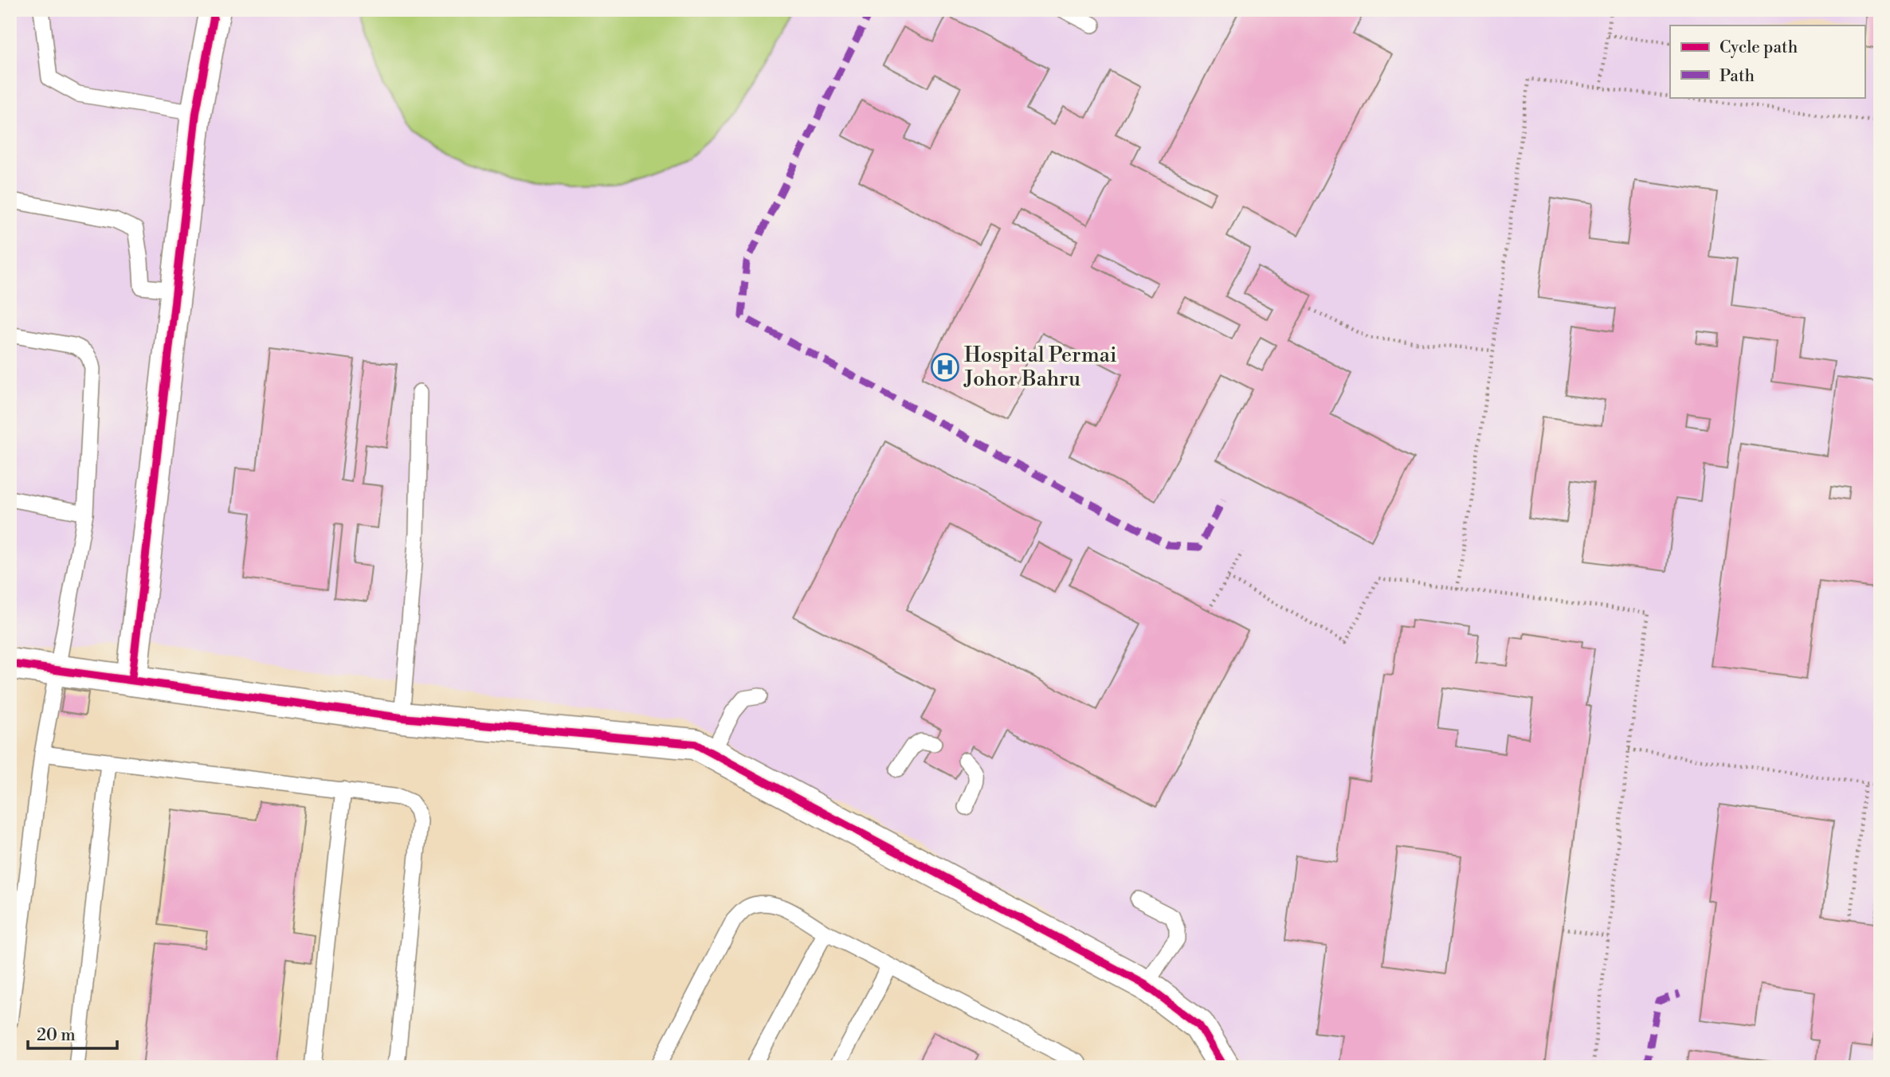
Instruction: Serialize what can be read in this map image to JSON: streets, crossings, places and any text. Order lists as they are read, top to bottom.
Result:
{
  "places": {
    "hospital": ["Hospital Permai Johor Bahru"]
  },
  "legend": ["Cycle path", "Path"],
  "scale_bar": "20 m"
}
